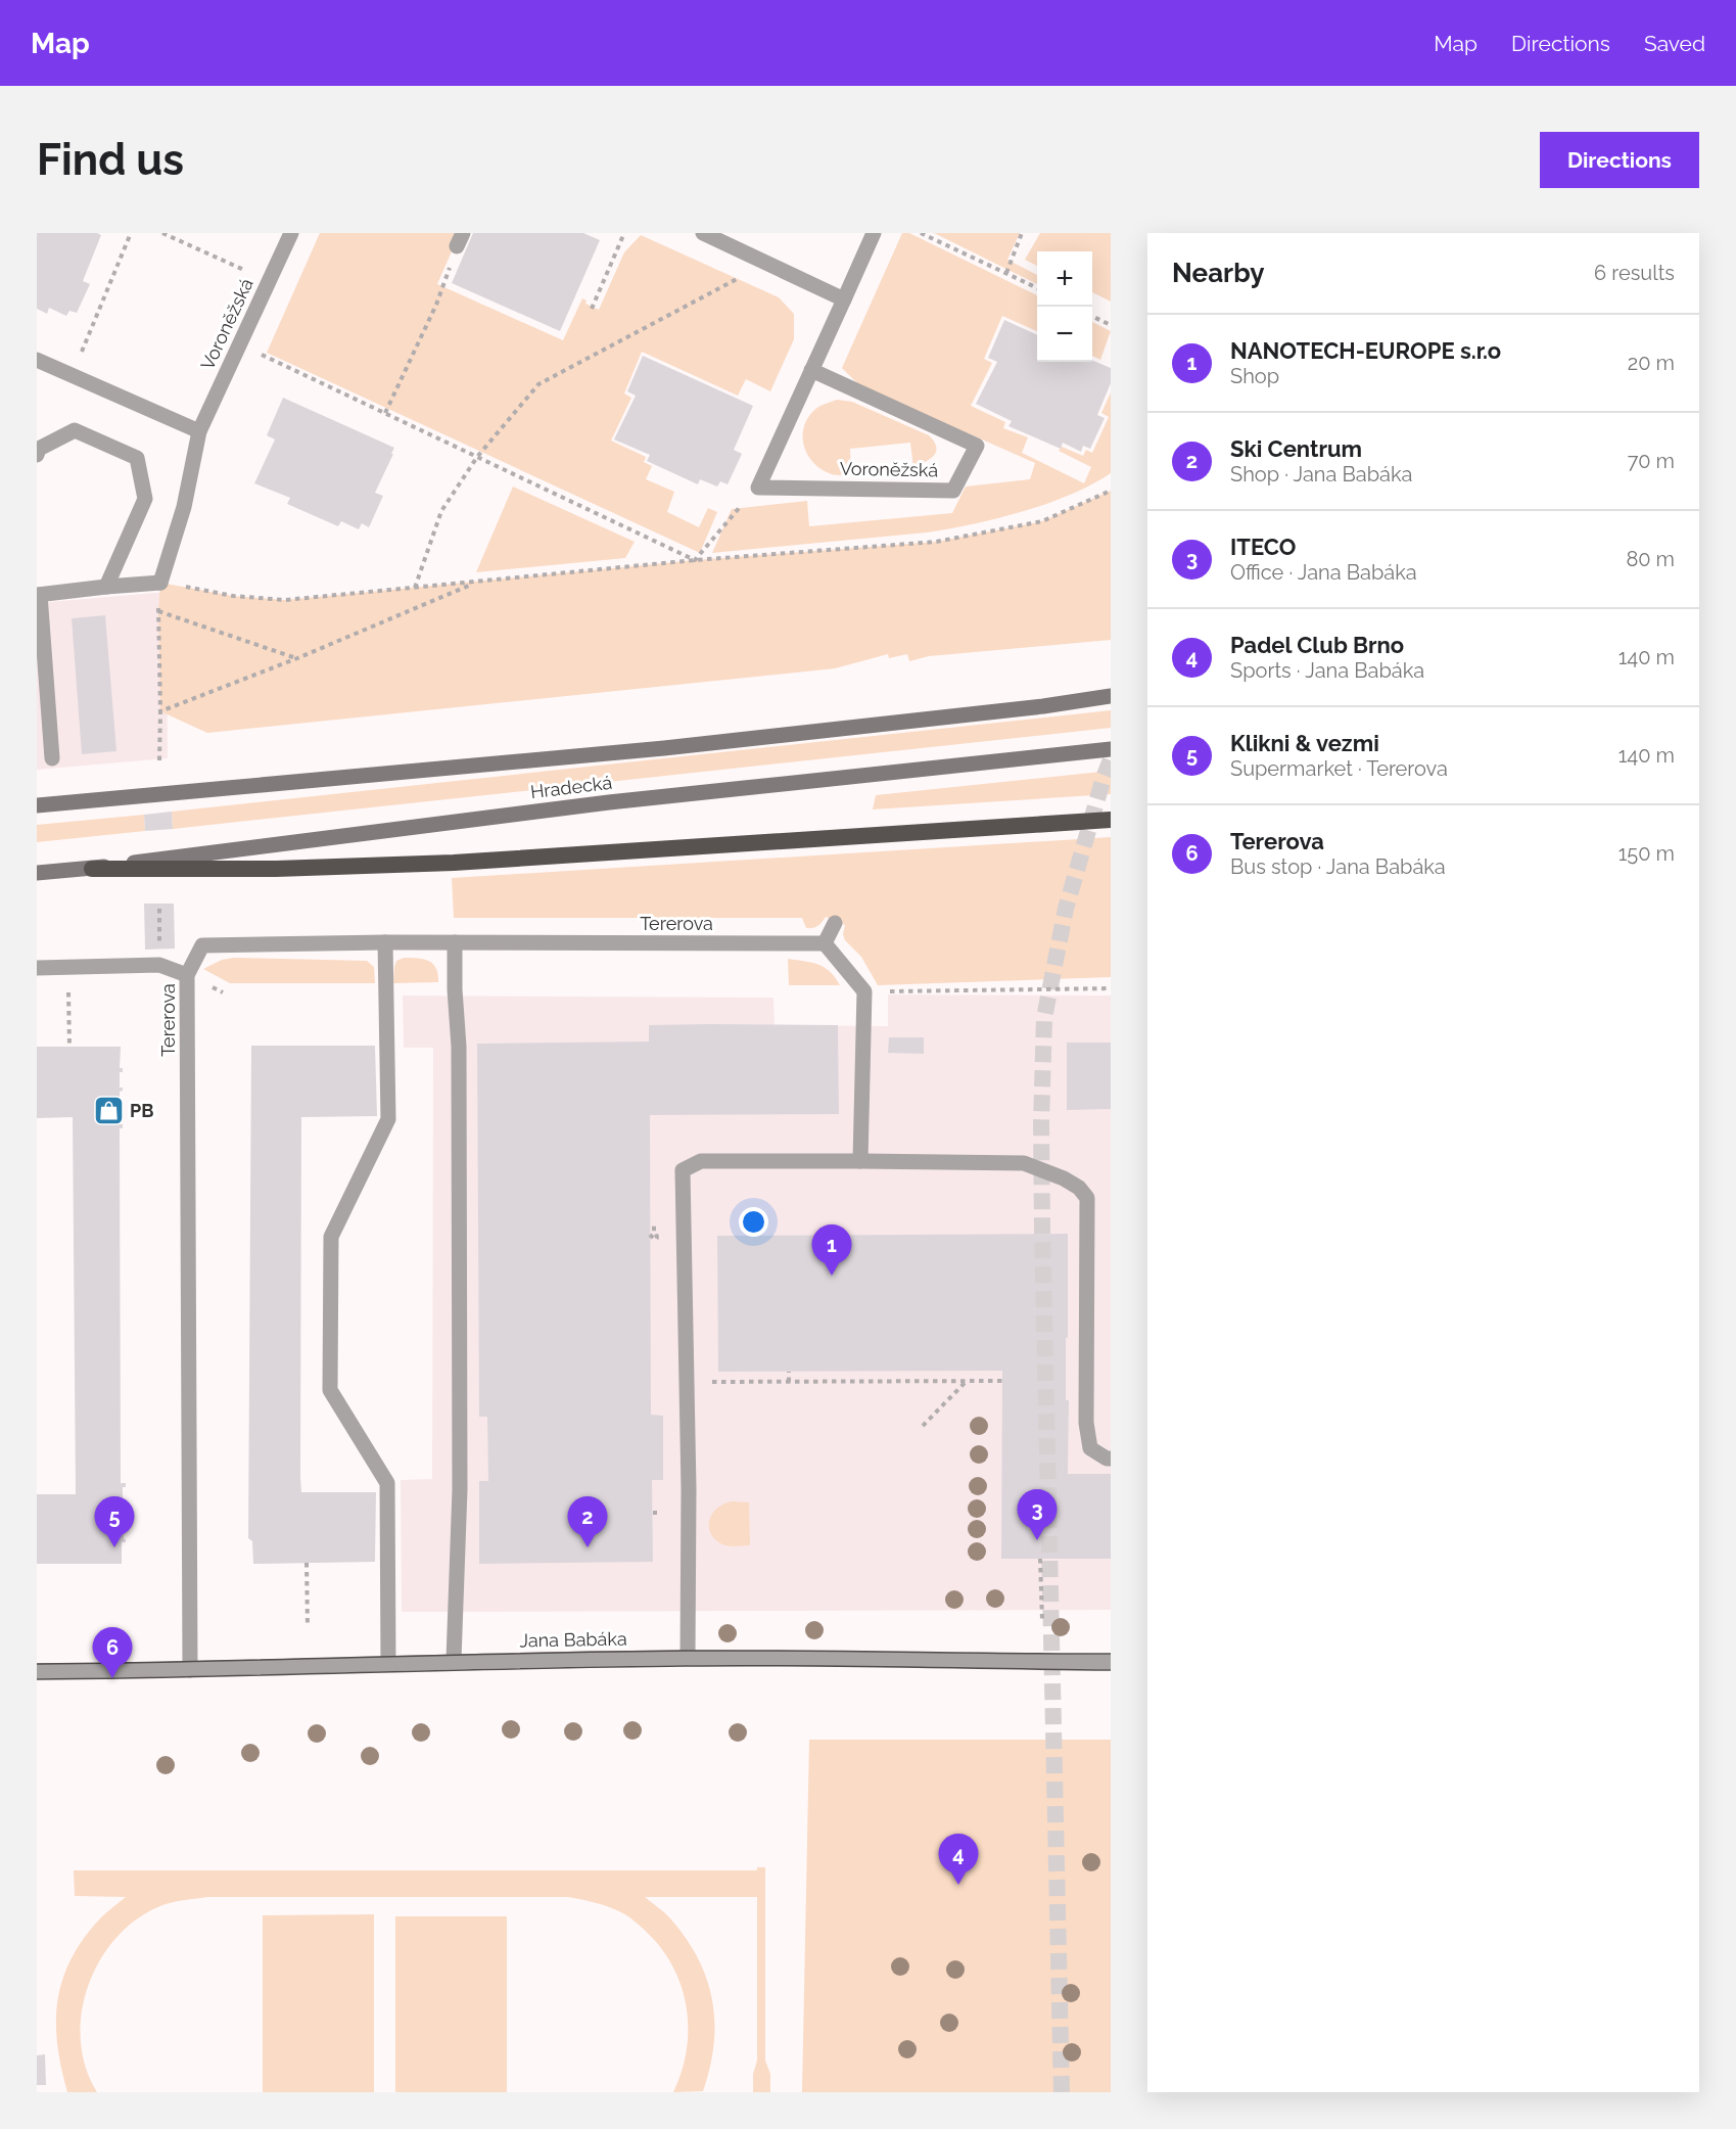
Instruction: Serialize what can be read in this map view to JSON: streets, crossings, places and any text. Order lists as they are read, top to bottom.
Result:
{
  "streets": {
    "main road": ["Hradecká"],
    "street": ["Voroněžská", "Tererova", "Jana Babáka"]
  },
  "crossings": [
    ["Tererova", "Jana Babáka"]
  ],
  "places": {
    "shop": ["PB"]
  },
  "page": {
    "header": "Map",
    "nav": ["Map", "Directions", "Saved"],
    "buttons": "Directions",
    "title": "Find us",
    "heading": ["Nearby", "6 results"],
    "map_buttons": ["+", "−"],
    "list": [
      {
        "mark": "1",
        "name": "NANOTECH-EUROPE s.r.o",
        "note": "Shop",
        "value": "20 m"
      },
      {
        "mark": "2",
        "name": "Ski Centrum",
        "note": "Shop · Jana Babáka",
        "value": "70 m"
      },
      {
        "mark": "3",
        "name": "ITECO",
        "note": "Office · Jana Babáka",
        "value": "80 m"
      },
      {
        "mark": "4",
        "name": "Padel Club Brno",
        "note": "Sports · Jana Babáka",
        "value": "140 m"
      },
      {
        "mark": "5",
        "name": "Klikni & vezmi",
        "note": "Supermarket · Tererova",
        "value": "140 m"
      },
      {
        "mark": "6",
        "name": "Tererova",
        "note": "Bus stop · Jana Babáka",
        "value": "150 m"
      }
    ],
    "pins": [
      "1",
      "3",
      "2",
      "5",
      "6",
      "4"
    ]
  }
}
